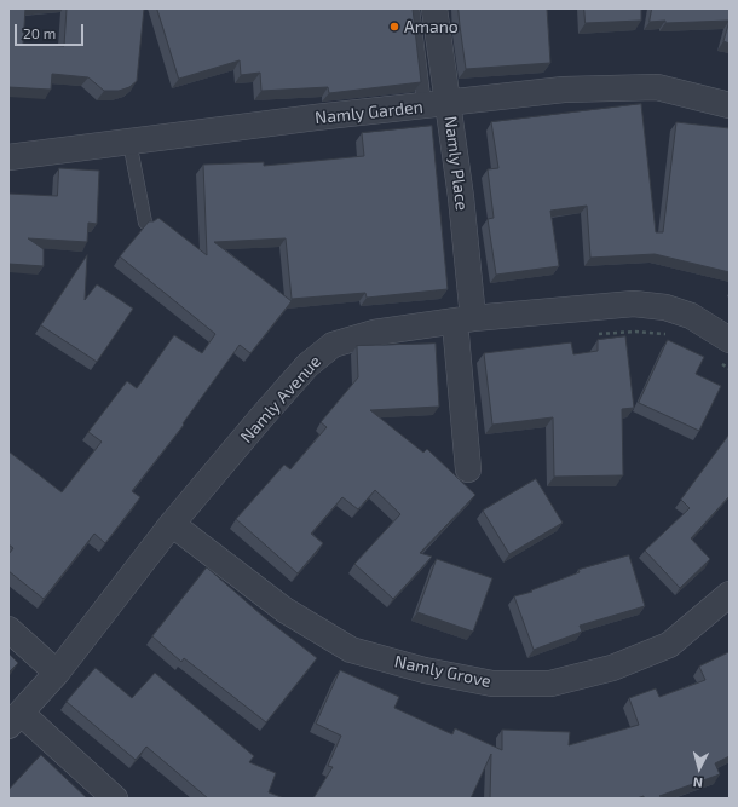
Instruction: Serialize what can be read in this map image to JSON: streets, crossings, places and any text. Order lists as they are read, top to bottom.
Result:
{
  "streets": {
    "street": [
      "Namly Garden",
      "Namly Place",
      "Namly Avenue",
      "Namly Grove"
    ]
  },
  "crossings": [
    ["Namly Garden", "Namly Place"],
    ["Namly Place", "Namly Avenue"],
    ["Namly Avenue", "Namly Grove"]
  ],
  "places": ["Amano"],
  "scale_bar": "20 m",
  "north": "bottom"
}
